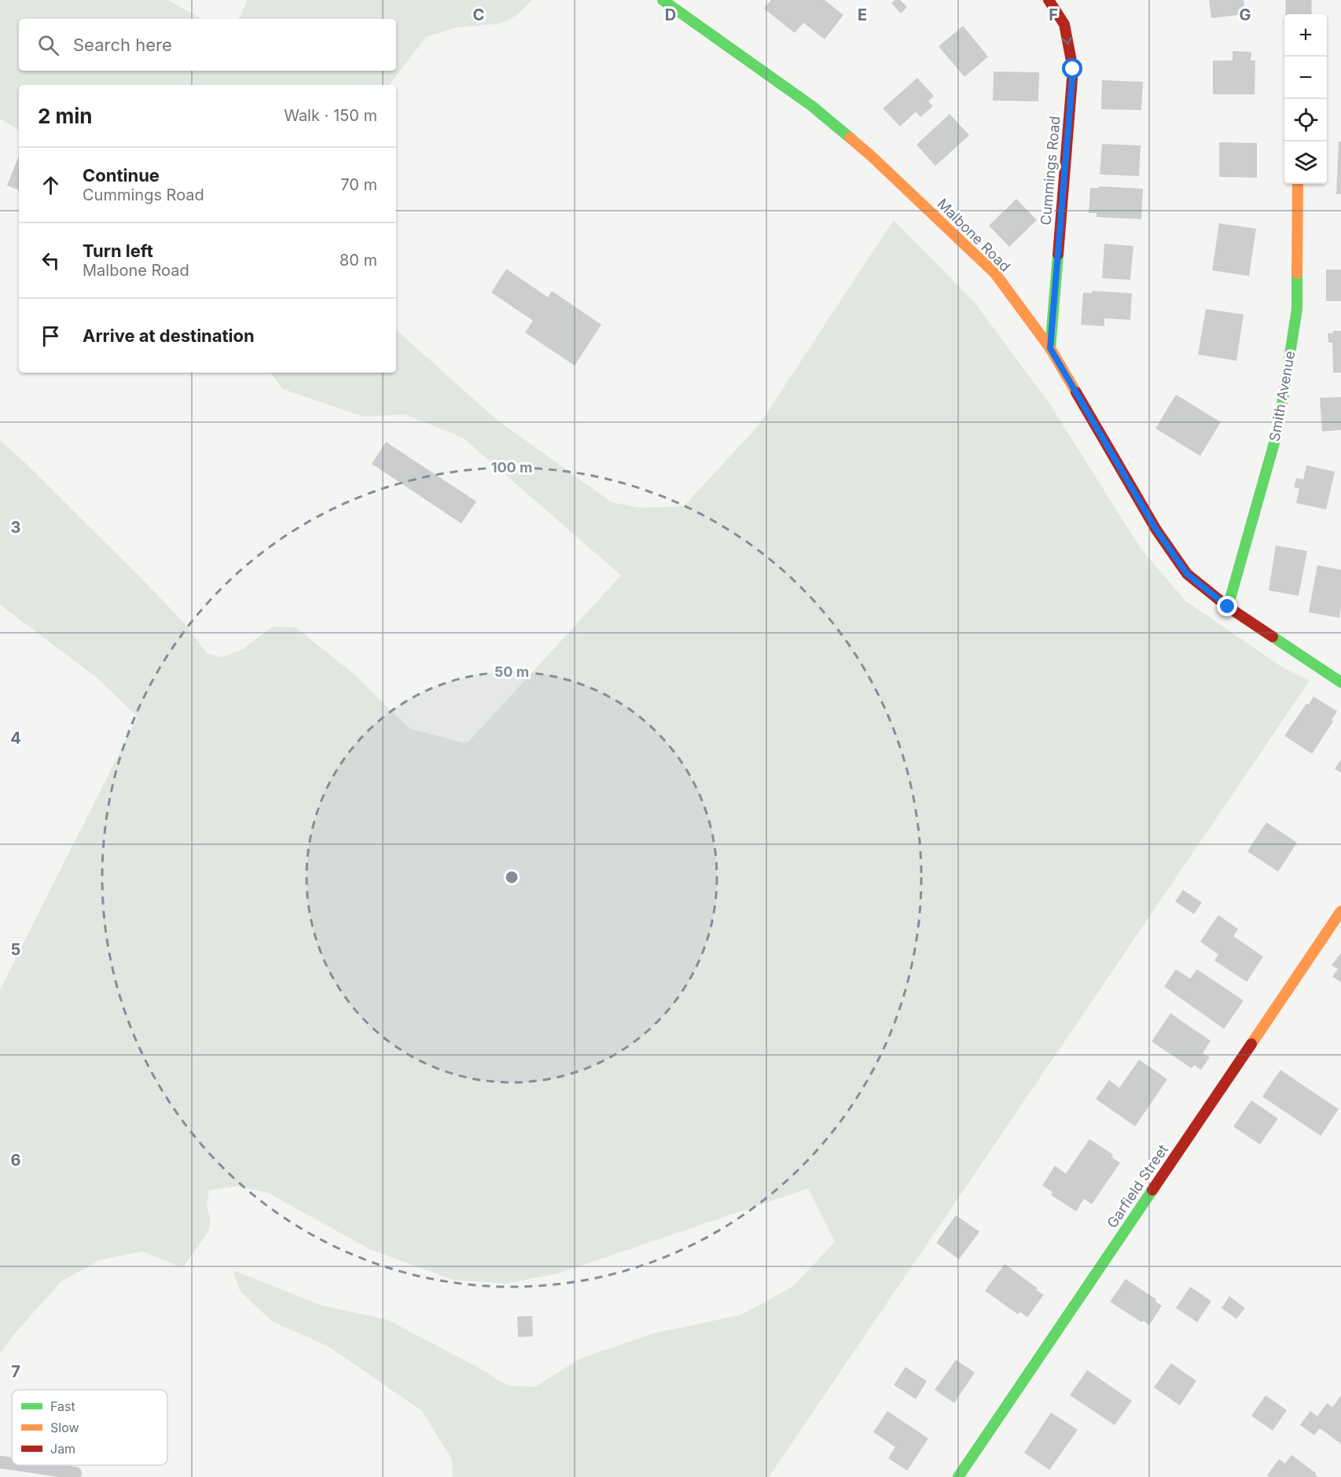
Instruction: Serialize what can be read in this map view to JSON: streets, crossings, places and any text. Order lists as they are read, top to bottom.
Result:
{
  "streets": {
    "street": [
      "Cummings Road",
      "Malbone Road",
      "Smith Avenue",
      "Garfield Street"
    ]
  },
  "crossings": [
    ["Cummings Road", "Malbone Road"],
    ["Malbone Road", "Smith Avenue"]
  ],
  "one_way": ["Cummings Road"],
  "legend": ["Fast", "Slow", "Jam"],
  "page": {
    "map_buttons": ["+", "−"],
    "search": "Search here",
    "heading": ["2 min", "Walk · 150 m"],
    "list": [
      ["Continue", "Cummings Road", "70 m"],
      ["Turn left", "Malbone Road", "80 m"],
      "Arrive at destination"
    ]
  },
  "grid": {
    "columns": [
      "C",
      "D",
      "E",
      "F",
      "G"
    ],
    "rows": [
      "3",
      "4",
      "5",
      "6",
      "7"
    ]
  },
  "rings": ["100 m", "50 m"]
}
